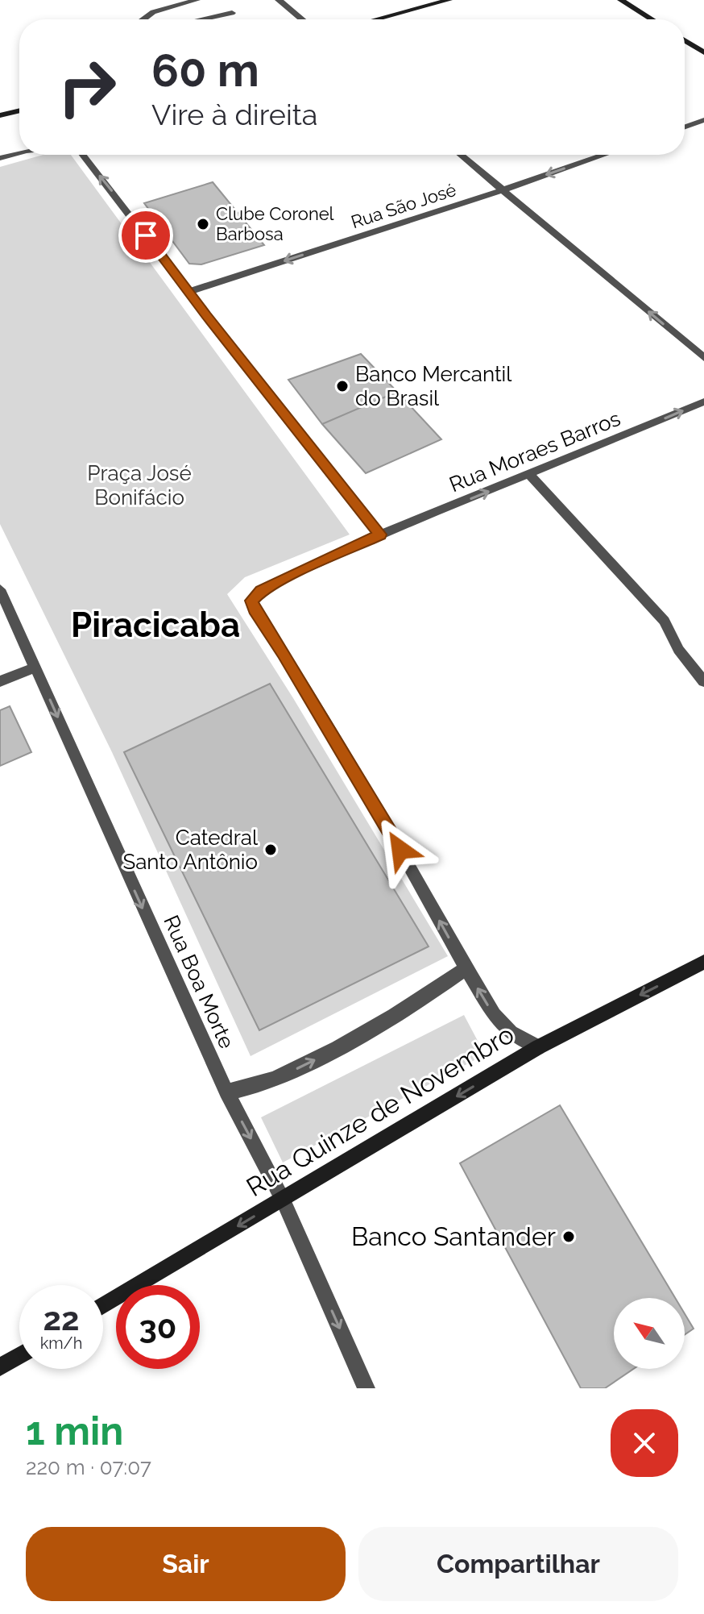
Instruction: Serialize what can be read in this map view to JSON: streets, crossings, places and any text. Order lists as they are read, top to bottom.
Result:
{
  "streets": {
    "street": [
      "Rua São José",
      "Rua Moraes Barros",
      "Rua Boa Morte",
      "Rua Quinze de Novembro"
    ]
  },
  "crossings": [
    ["Rua Boa Morte", "Rua Quinze de Novembro"]
  ],
  "one_way": ["Rua São José", "Rua Boa Morte"],
  "districts": ["Piracicaba"],
  "parks": ["Praça José Bonifácio"],
  "places": [
    "Clube Coronel Barbosa",
    "Banco Mercantil do Brasil",
    "Catedral Santo Antônio",
    "Banco Santander"
  ],
  "north": "top left",
  "page": {
    "turn": ["60 m", "Vire à direita"],
    "speed": "22 km/h",
    "limit": "30",
    "heading": ["1 min", "220 m · 07:07"],
    "buttons": ["Sair", "Compartilhar"]
  }
}
